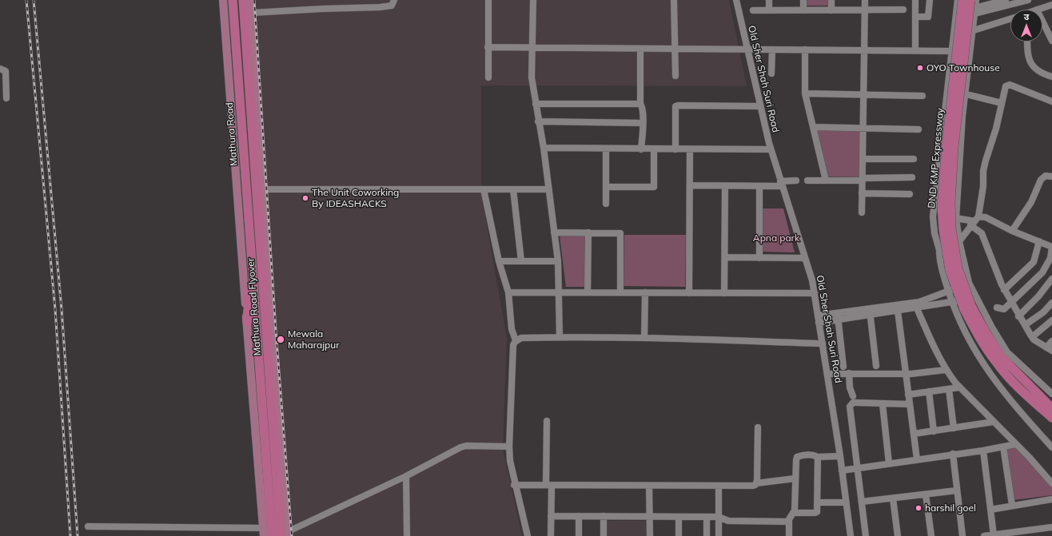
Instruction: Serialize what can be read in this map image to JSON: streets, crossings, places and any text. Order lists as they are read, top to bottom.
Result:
{
  "streets": {
    "highway": ["Mathura Road", "DND KMP Expressway", "Mathura Road Flyover"],
    "street": ["Old Sher Shah Suri Road"]
  },
  "crossings": [
    ["Mathura Road", "Mathura Road Flyover"]
  ],
  "parks": ["Apna park"],
  "places": [
    "OYO Townhouse",
    "The Unit Coworking By IDEASHACKS",
    "Mewala Maharajpur",
    "harshil goel"
  ],
  "north": "top"
}
